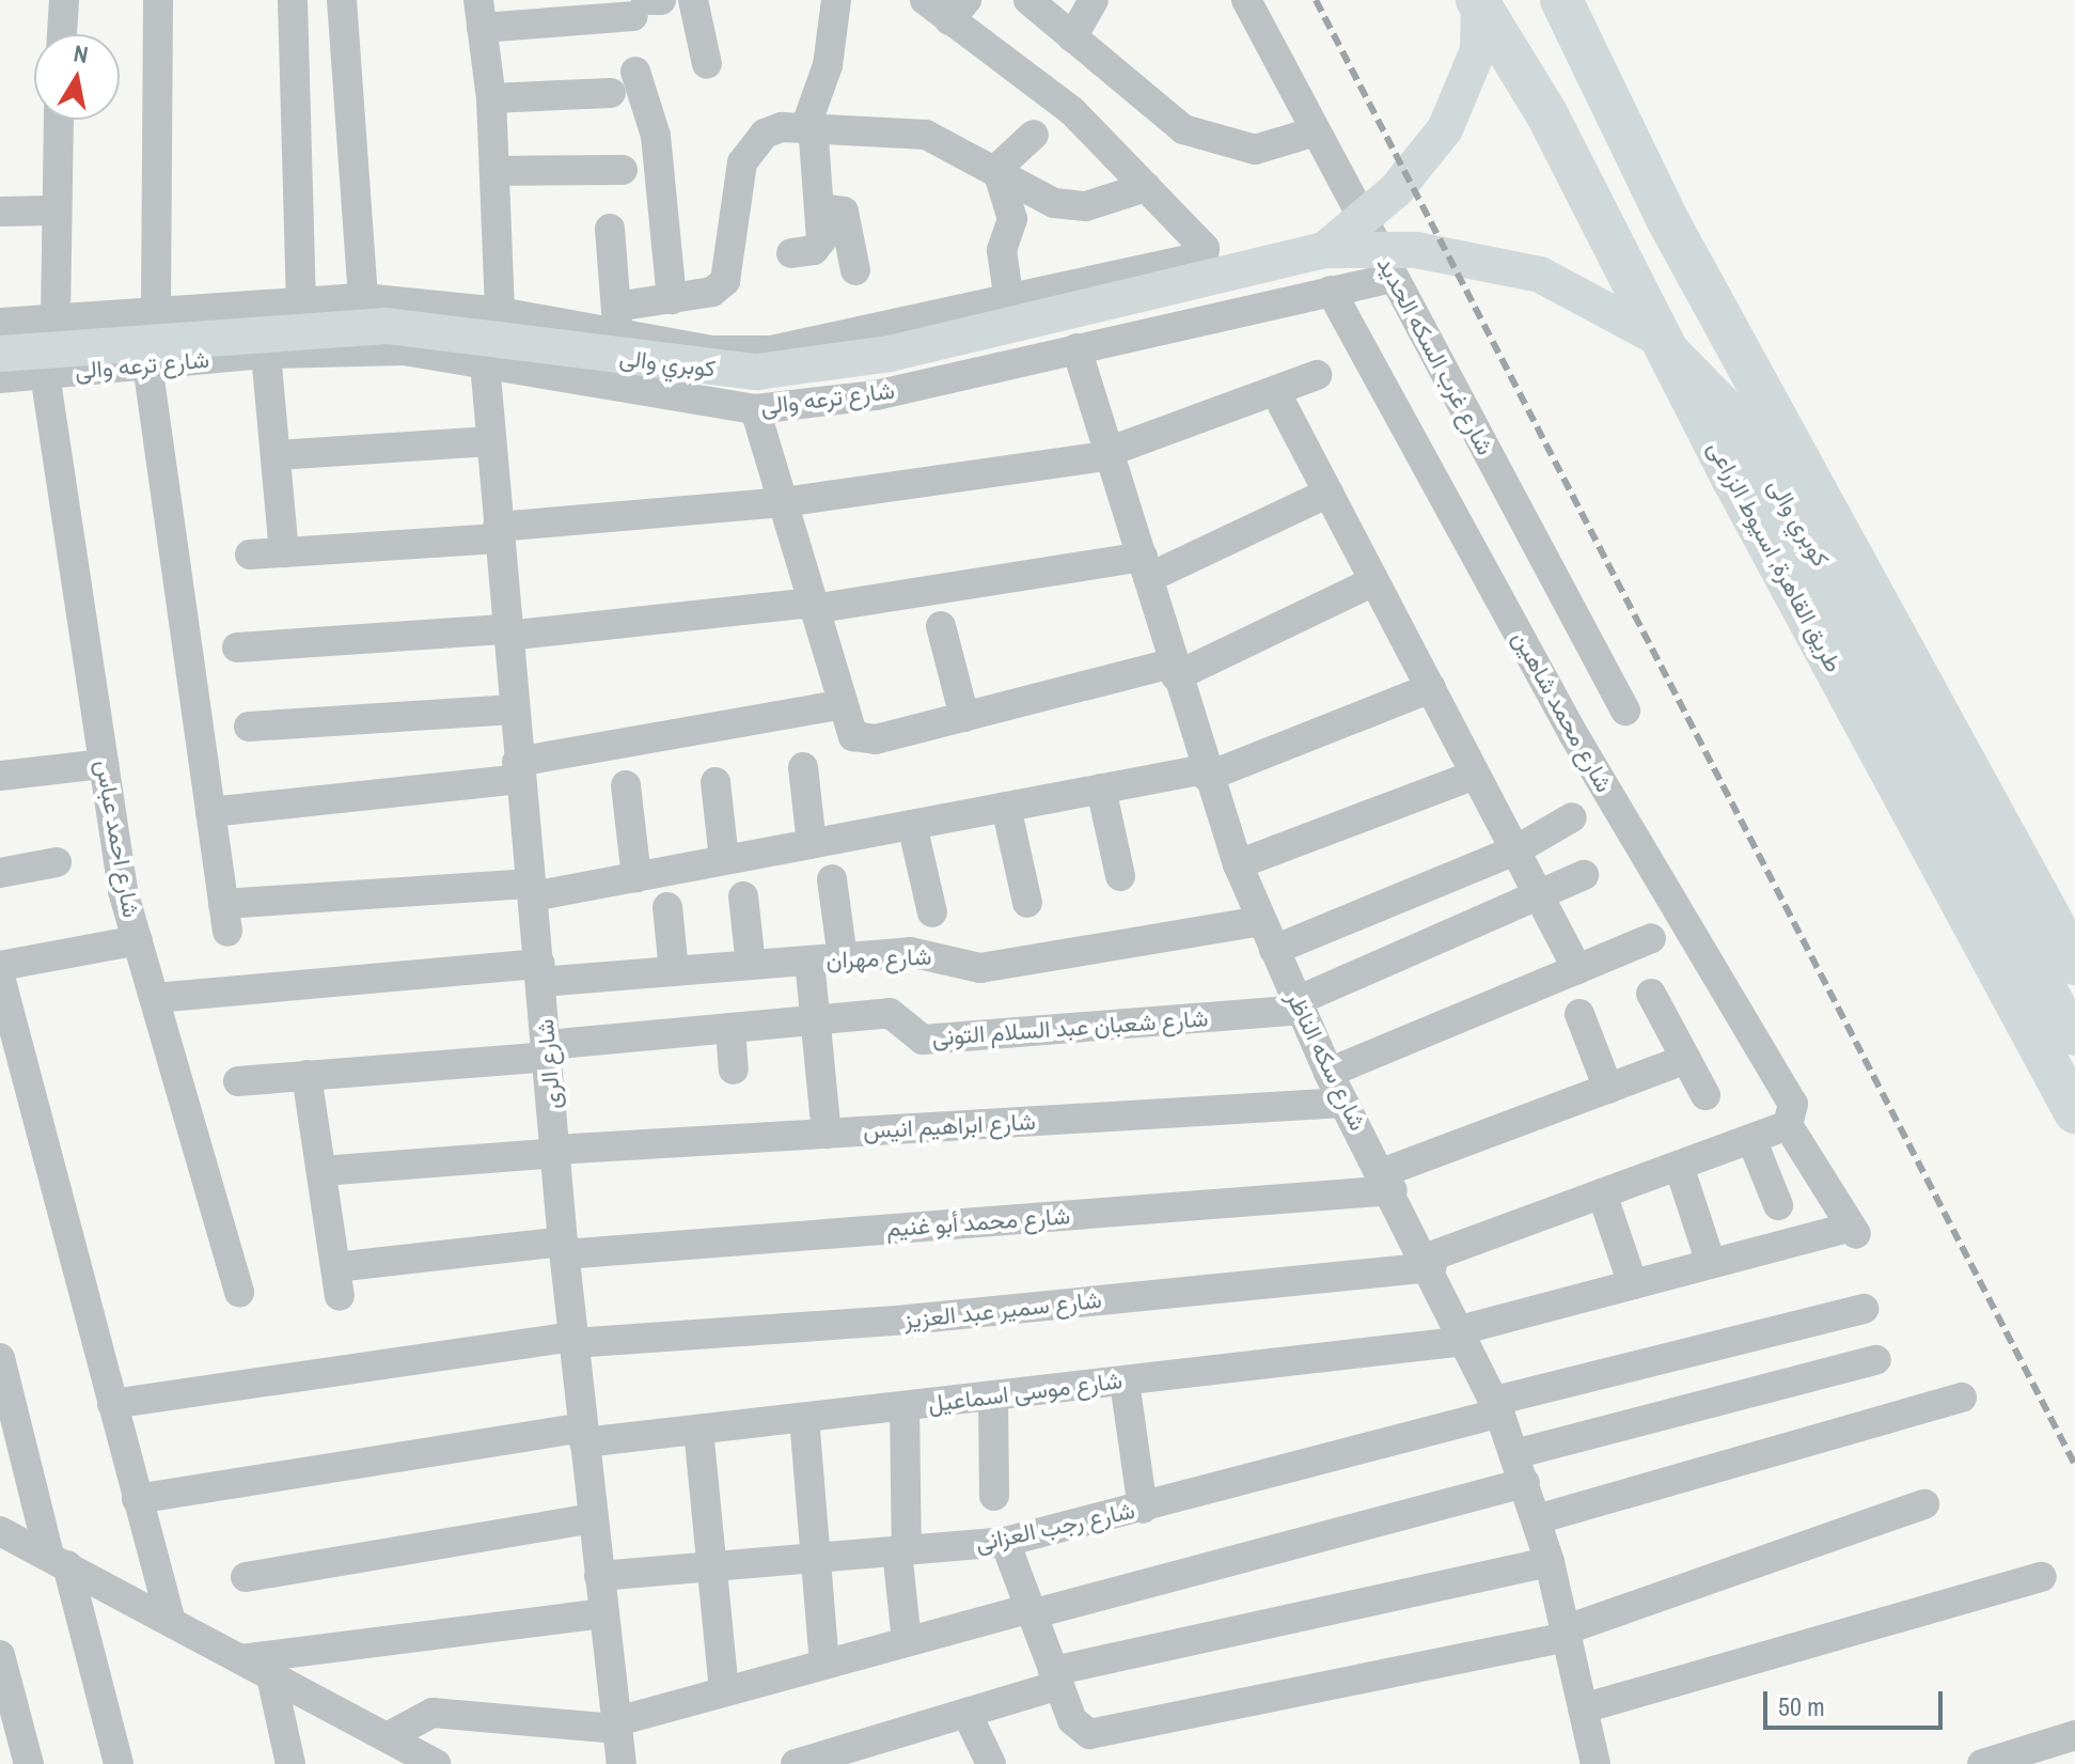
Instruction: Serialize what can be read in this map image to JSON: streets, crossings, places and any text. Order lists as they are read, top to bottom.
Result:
{
  "streets": {
    "highway": ["طريق القاهرة, اسيوط الزراعى"],
    "main road": ["كوبري والى"],
    "street": [
      "شارع غرب السكه الحديد",
      "شارع ترعه والى",
      "شارع محمد شاهين",
      "شارع احمد عباس",
      "شارع مهران",
      "شارع شعبان عبد السلام التونى",
      "شارع سكه الناظر",
      "شارع الرى",
      "شارع ابراهيم انيس",
      "شارع محمد أبو غنيم",
      "شارع سمير عبد العزيز",
      "شارع موسى اسماعيل",
      "شارع رجب العزانى"
    ]
  },
  "crossings": [
    ["شارع غرب السكه الحديد", "شارع ترعه والى"],
    ["كوبري والى", "طريق القاهرة, اسيوط الزراعى"],
    ["شارع ترعه والى", "شارع محمد شاهين"],
    ["شارع ترعه والى", "شارع احمد عباس"],
    ["شارع ترعه والى", "شارع سكه الناظر"],
    ["شارع ترعه والى", "شارع الرى"],
    ["شارع محمد شاهين", "شارع سمير عبد العزيز"],
    ["شارع محمد شاهين", "شارع موسى اسماعيل"],
    ["شارع احمد عباس", "شارع مهران"],
    ["شارع مهران", "شارع سكه الناظر"],
    ["شارع مهران", "شارع الرى"],
    ["شارع شعبان عبد السلام التونى", "شارع سكه الناظر"],
    ["شارع شعبان عبد السلام التونى", "شارع الرى"],
    ["شارع سكه الناظر", "شارع ابراهيم انيس"],
    ["شارع سكه الناظر", "شارع محمد أبو غنيم"],
    ["شارع سكه الناظر", "شارع سمير عبد العزيز"],
    ["شارع سكه الناظر", "شارع موسى اسماعيل"],
    ["شارع سكه الناظر", "شارع رجب العزانى"],
    ["شارع الرى", "شارع ابراهيم انيس"],
    ["شارع الرى", "شارع محمد أبو غنيم"],
    ["شارع الرى", "شارع سمير عبد العزيز"],
    ["شارع الرى", "شارع موسى اسماعيل"],
    ["شارع الرى", "شارع رجب العزانى"],
    ["شارع ابراهيم انيس", "شارع محمد أبو غنيم"],
    ["شارع سمير عبد العزيز", "شارع موسى اسماعيل"]
  ],
  "scale_bar": "50 m",
  "north": "top"
}
